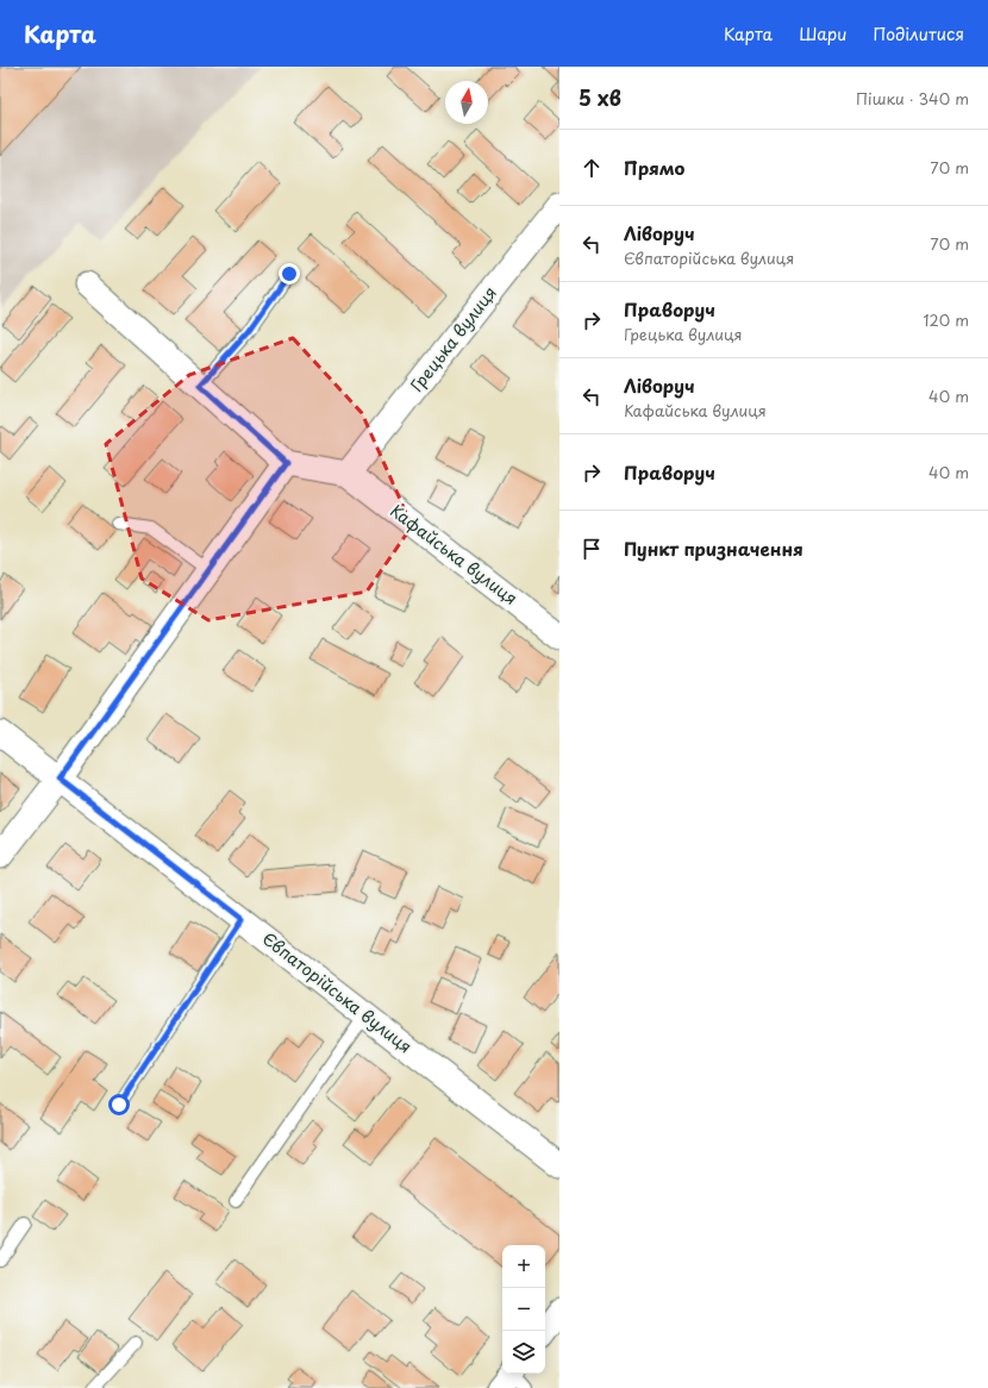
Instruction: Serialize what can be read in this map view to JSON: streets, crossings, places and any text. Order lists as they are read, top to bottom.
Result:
{
  "streets": {
    "street": ["Грецька вулиця", "Кафайська вулиця", "Євпаторійська вулиця"]
  },
  "crossings": [
    ["Грецька вулиця", "Кафайська вулиця"]
  ],
  "north": "top",
  "page": {
    "header": "Карта",
    "nav": ["Карта", "Шари", "Поділитися"],
    "heading": ["5 хв", "Пішки · 340 m"],
    "list": [
      ["Прямо", "70 m"],
      ["Ліворуч", "Євпаторійська вулиця", "70 m"],
      ["Праворуч", "Грецька вулиця", "120 m"],
      ["Ліворуч", "Кафайська вулиця", "40 m"],
      ["Праворуч", "40 m"],
      "Пункт призначення"
    ],
    "map_buttons": ["+", "−"]
  }
}
